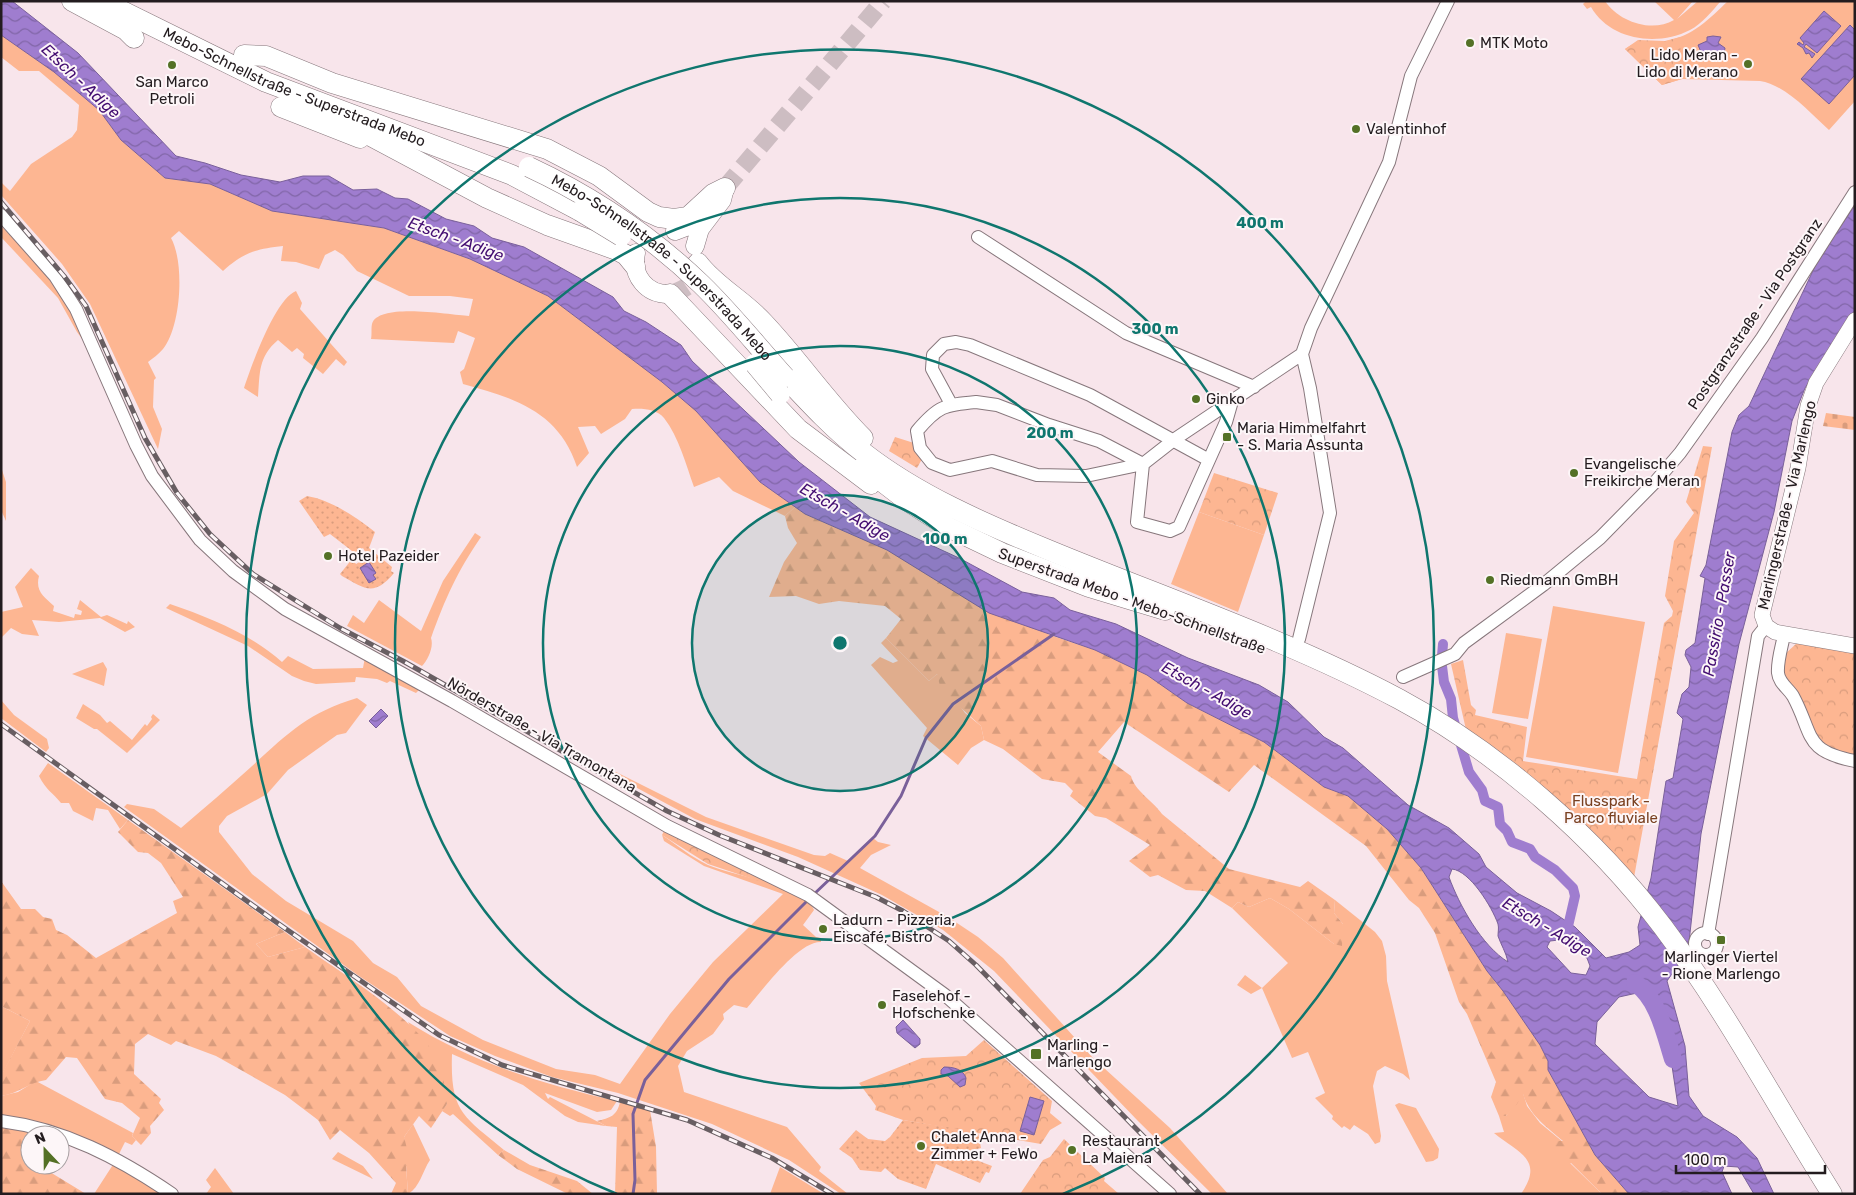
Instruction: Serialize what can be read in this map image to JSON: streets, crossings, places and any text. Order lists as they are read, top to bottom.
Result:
{
  "streets": {
    "highway": ["Mebo-Schnellstraße - Superstrada Mebo", "Superstrada Mebo - Mebo-Schnellstraße"],
    "street": ["Postgranzstraße - Via Postgranz", "Marlingerstraße - Via Marlengo", "Nörderstraße - Via Tramontana"]
  },
  "crossings": [
    ["Mebo-Schnellstraße - Superstrada Mebo", "Superstrada Mebo - Mebo-Schnellstraße"]
  ],
  "water": ["Etsch - Adige", "Passirio - Passer"],
  "parks": ["Flusspark - Parco fluviale"],
  "places": {
    "other": [
      "MTK Moto",
      "Lido Meran - Lido di Merano",
      "San Marco Petroli",
      "Valentinhof",
      "Ginko",
      "Evangelische Freikirche Meran",
      "Hotel Pazeider",
      "Riedmann GmBH",
      "Ladurn - Pizzeria, Eiscafé, Bistro",
      "Faselehof - Hofschenke",
      "Chalet Anna - Zimmer + FeWo",
      "Restaurant La Maiena"
    ],
    "transit": ["Maria Himmelfahrt - S. Maria Assunta", "Marlinger Viertel - Rione Marlengo", "Marling - Marlengo"]
  },
  "scale_bar": "100 m",
  "north": "top",
  "rings": [
    "400 m",
    "300 m",
    "200 m",
    "100 m"
  ]
}
